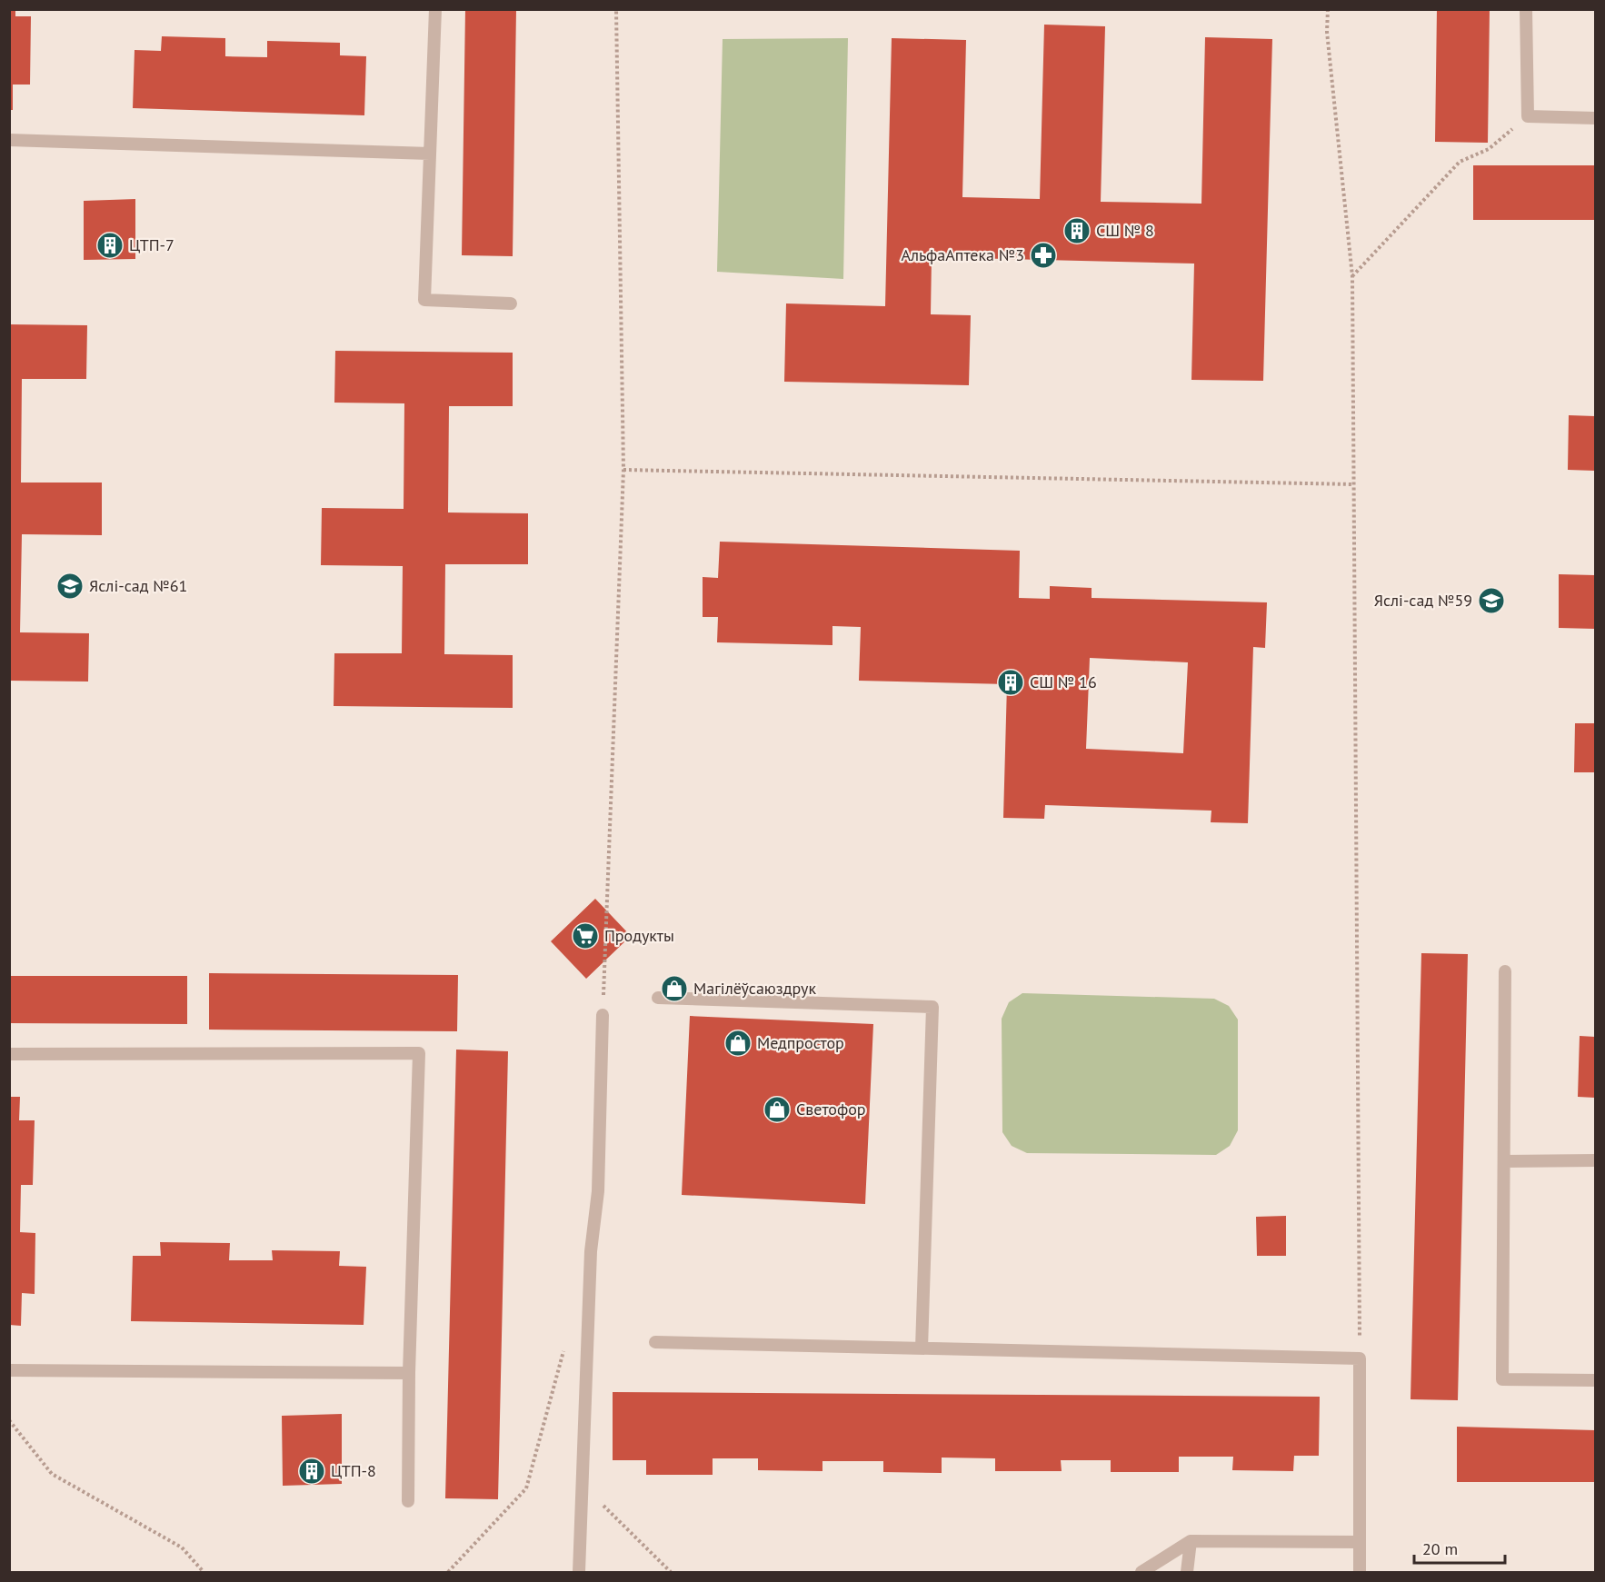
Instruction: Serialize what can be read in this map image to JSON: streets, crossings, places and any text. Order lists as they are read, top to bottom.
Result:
{
  "places": {
    "building": [
      "СШ № 8",
      "ЦТП-7",
      "СШ № 16",
      "ЦТП-8"
    ],
    "pharmacy": ["АльфаАптека №3"],
    "school or university": ["Яслі-сад №61", "Яслі-сад №59"],
    "supermarket": ["Продукты"],
    "shop": ["Магілёўсаюздрук", "Медпростор", "Светофор"]
  },
  "scale_bar": "20 m"
}
